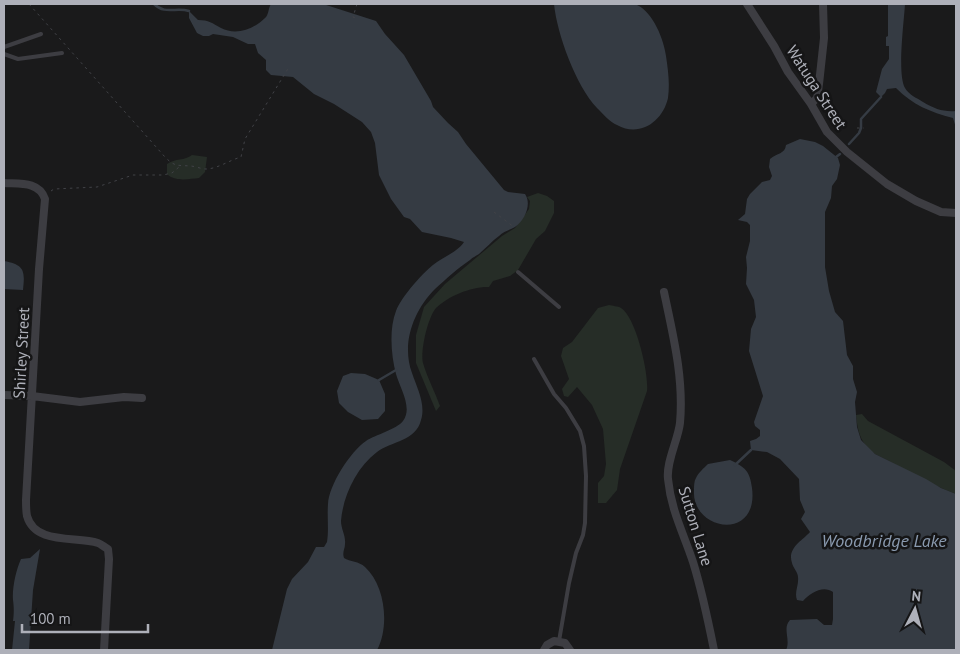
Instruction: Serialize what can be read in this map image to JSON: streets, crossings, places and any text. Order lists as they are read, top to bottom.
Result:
{
  "streets": {
    "street": ["Watuga Street", "Shirley Street", "Sutton Lane"]
  },
  "water": ["Woodbridge Lake"],
  "scale_bar": "100 m",
  "north": "top"
}
